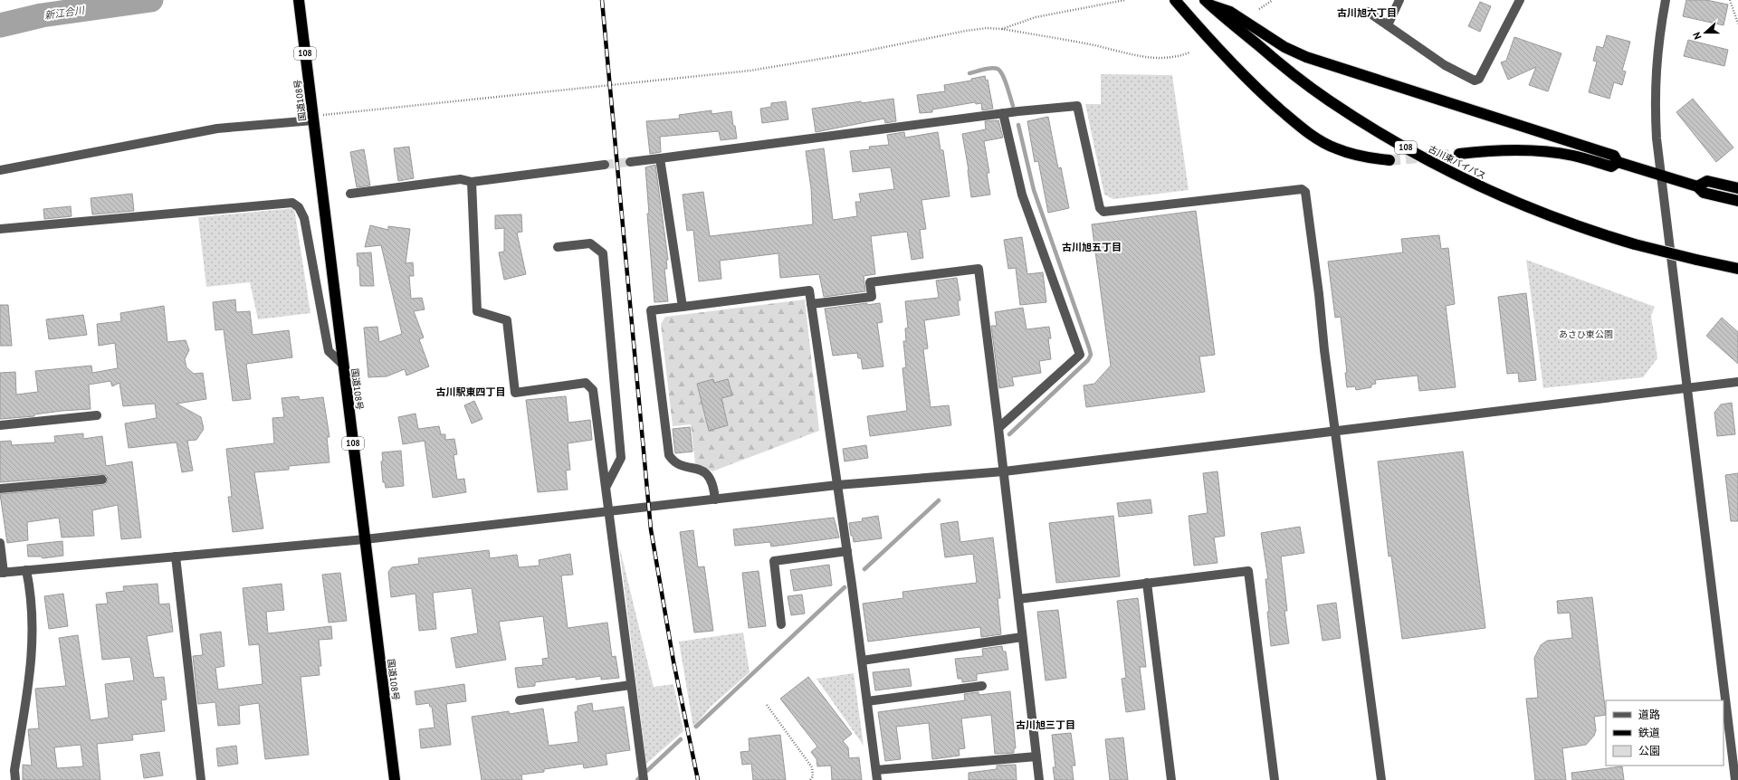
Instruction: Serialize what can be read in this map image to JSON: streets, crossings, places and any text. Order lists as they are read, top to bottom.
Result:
{
  "streets": {
    "highway": ["108", "国道108号", "古川東バイパス"]
  },
  "districts": [
    "古川旭六丁目",
    "古川旭五丁目",
    "古川駅東四丁目",
    "古川旭三丁目"
  ],
  "water": ["新江合川"],
  "parks": ["あさひ東公園"],
  "legend": ["道路", "鉄道", "公園"],
  "north": "left"
}
